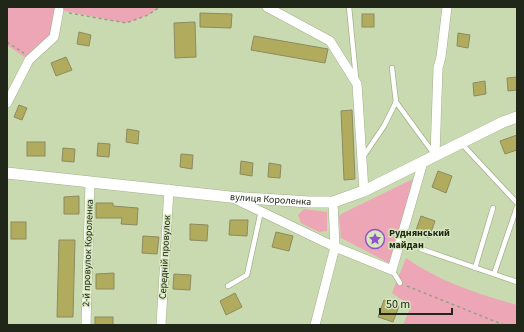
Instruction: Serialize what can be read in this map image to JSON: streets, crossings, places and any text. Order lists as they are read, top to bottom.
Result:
{
  "streets": {
    "street": ["вулиця Короленка", "2-й провулок Короленка", "Середній провулок"]
  },
  "crossings": [
    ["вулиця Короленка", "2-й провулок Короленка"],
    ["вулиця Короленка", "Середній провулок"]
  ],
  "places": {
    "place": ["Руднянський майдан"]
  },
  "scale_bar": "50 m"
}
